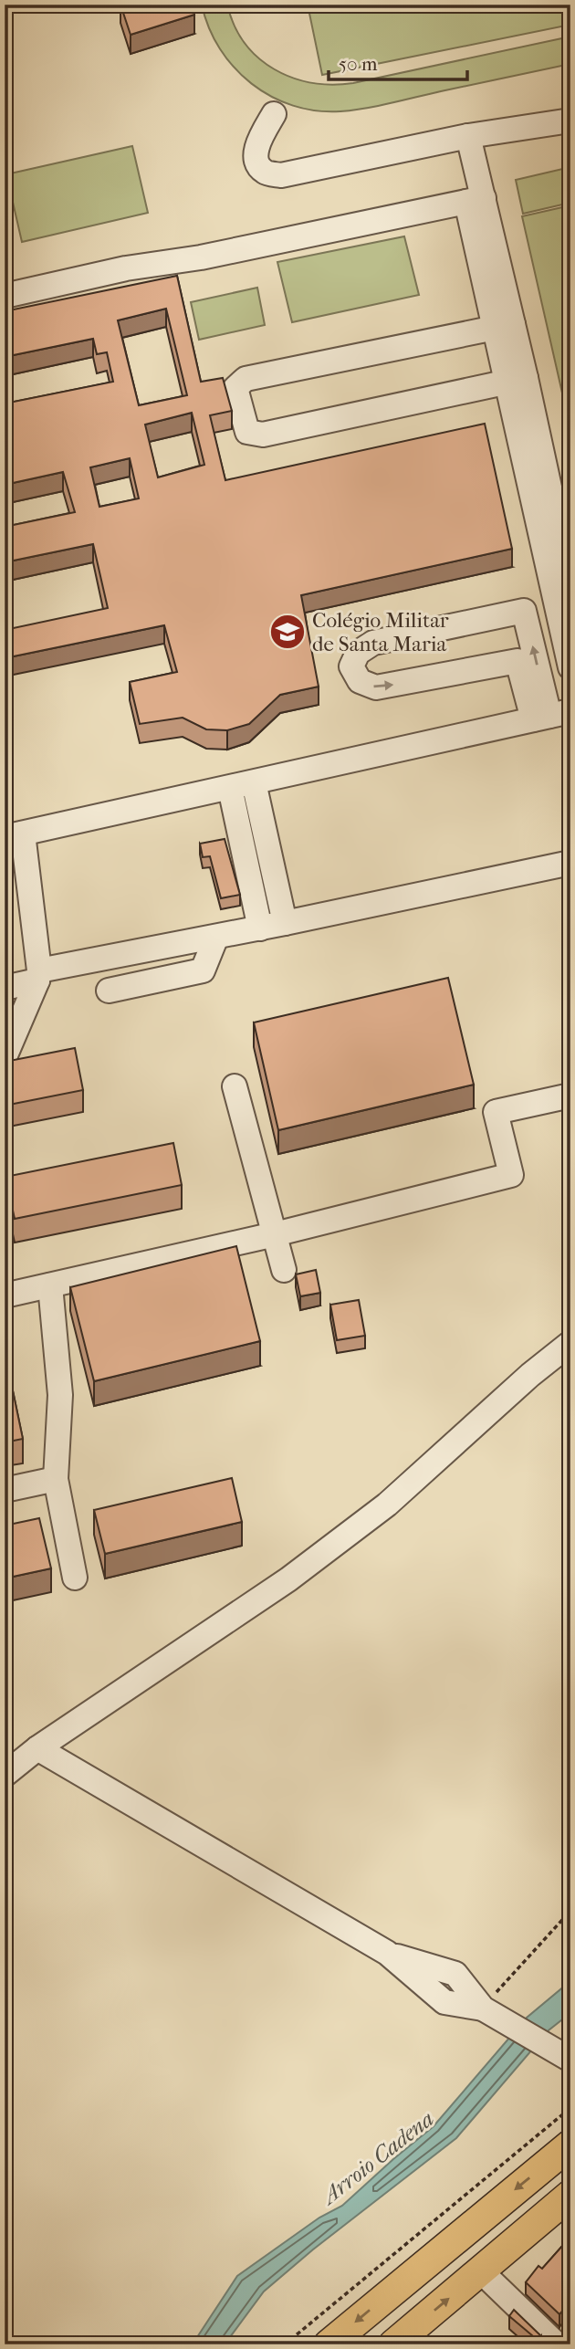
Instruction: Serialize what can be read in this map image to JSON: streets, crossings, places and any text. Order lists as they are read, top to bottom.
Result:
{
  "water": ["Arroio Cadena"],
  "places": {
    "school or university": ["Colégio Militar de Santa Maria"]
  },
  "scale_bar": "50 m"
}
